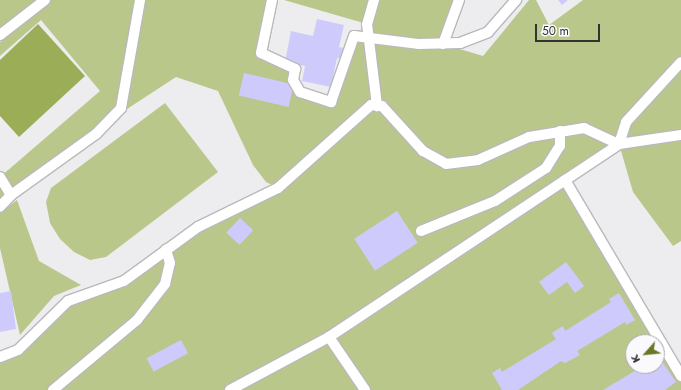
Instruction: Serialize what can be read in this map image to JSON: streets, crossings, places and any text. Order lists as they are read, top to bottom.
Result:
{
  "scale_bar": "50 m",
  "north": "bottom left"
}
